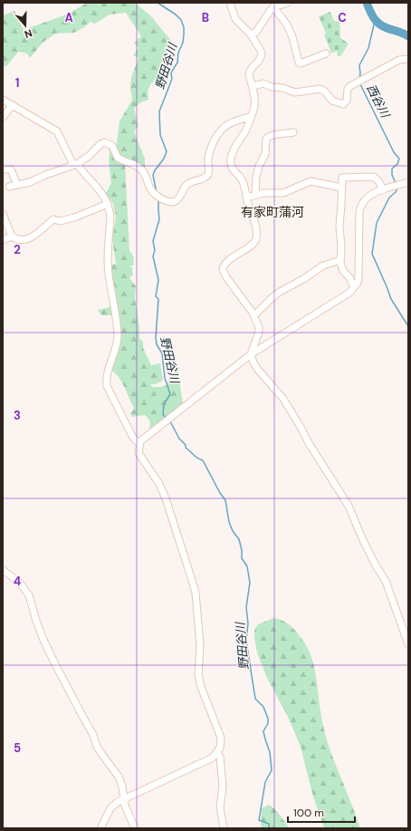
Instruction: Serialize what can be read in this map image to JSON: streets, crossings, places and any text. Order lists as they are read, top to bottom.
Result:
{
  "districts": ["有家町蒲河"],
  "water": ["野田谷川", "西谷川"],
  "scale_bar": "100 m",
  "north": "bottom",
  "grid": {
    "columns": ["A", "B", "C"],
    "rows": [
      "1",
      "2",
      "3",
      "4",
      "5"
    ]
  }
}
